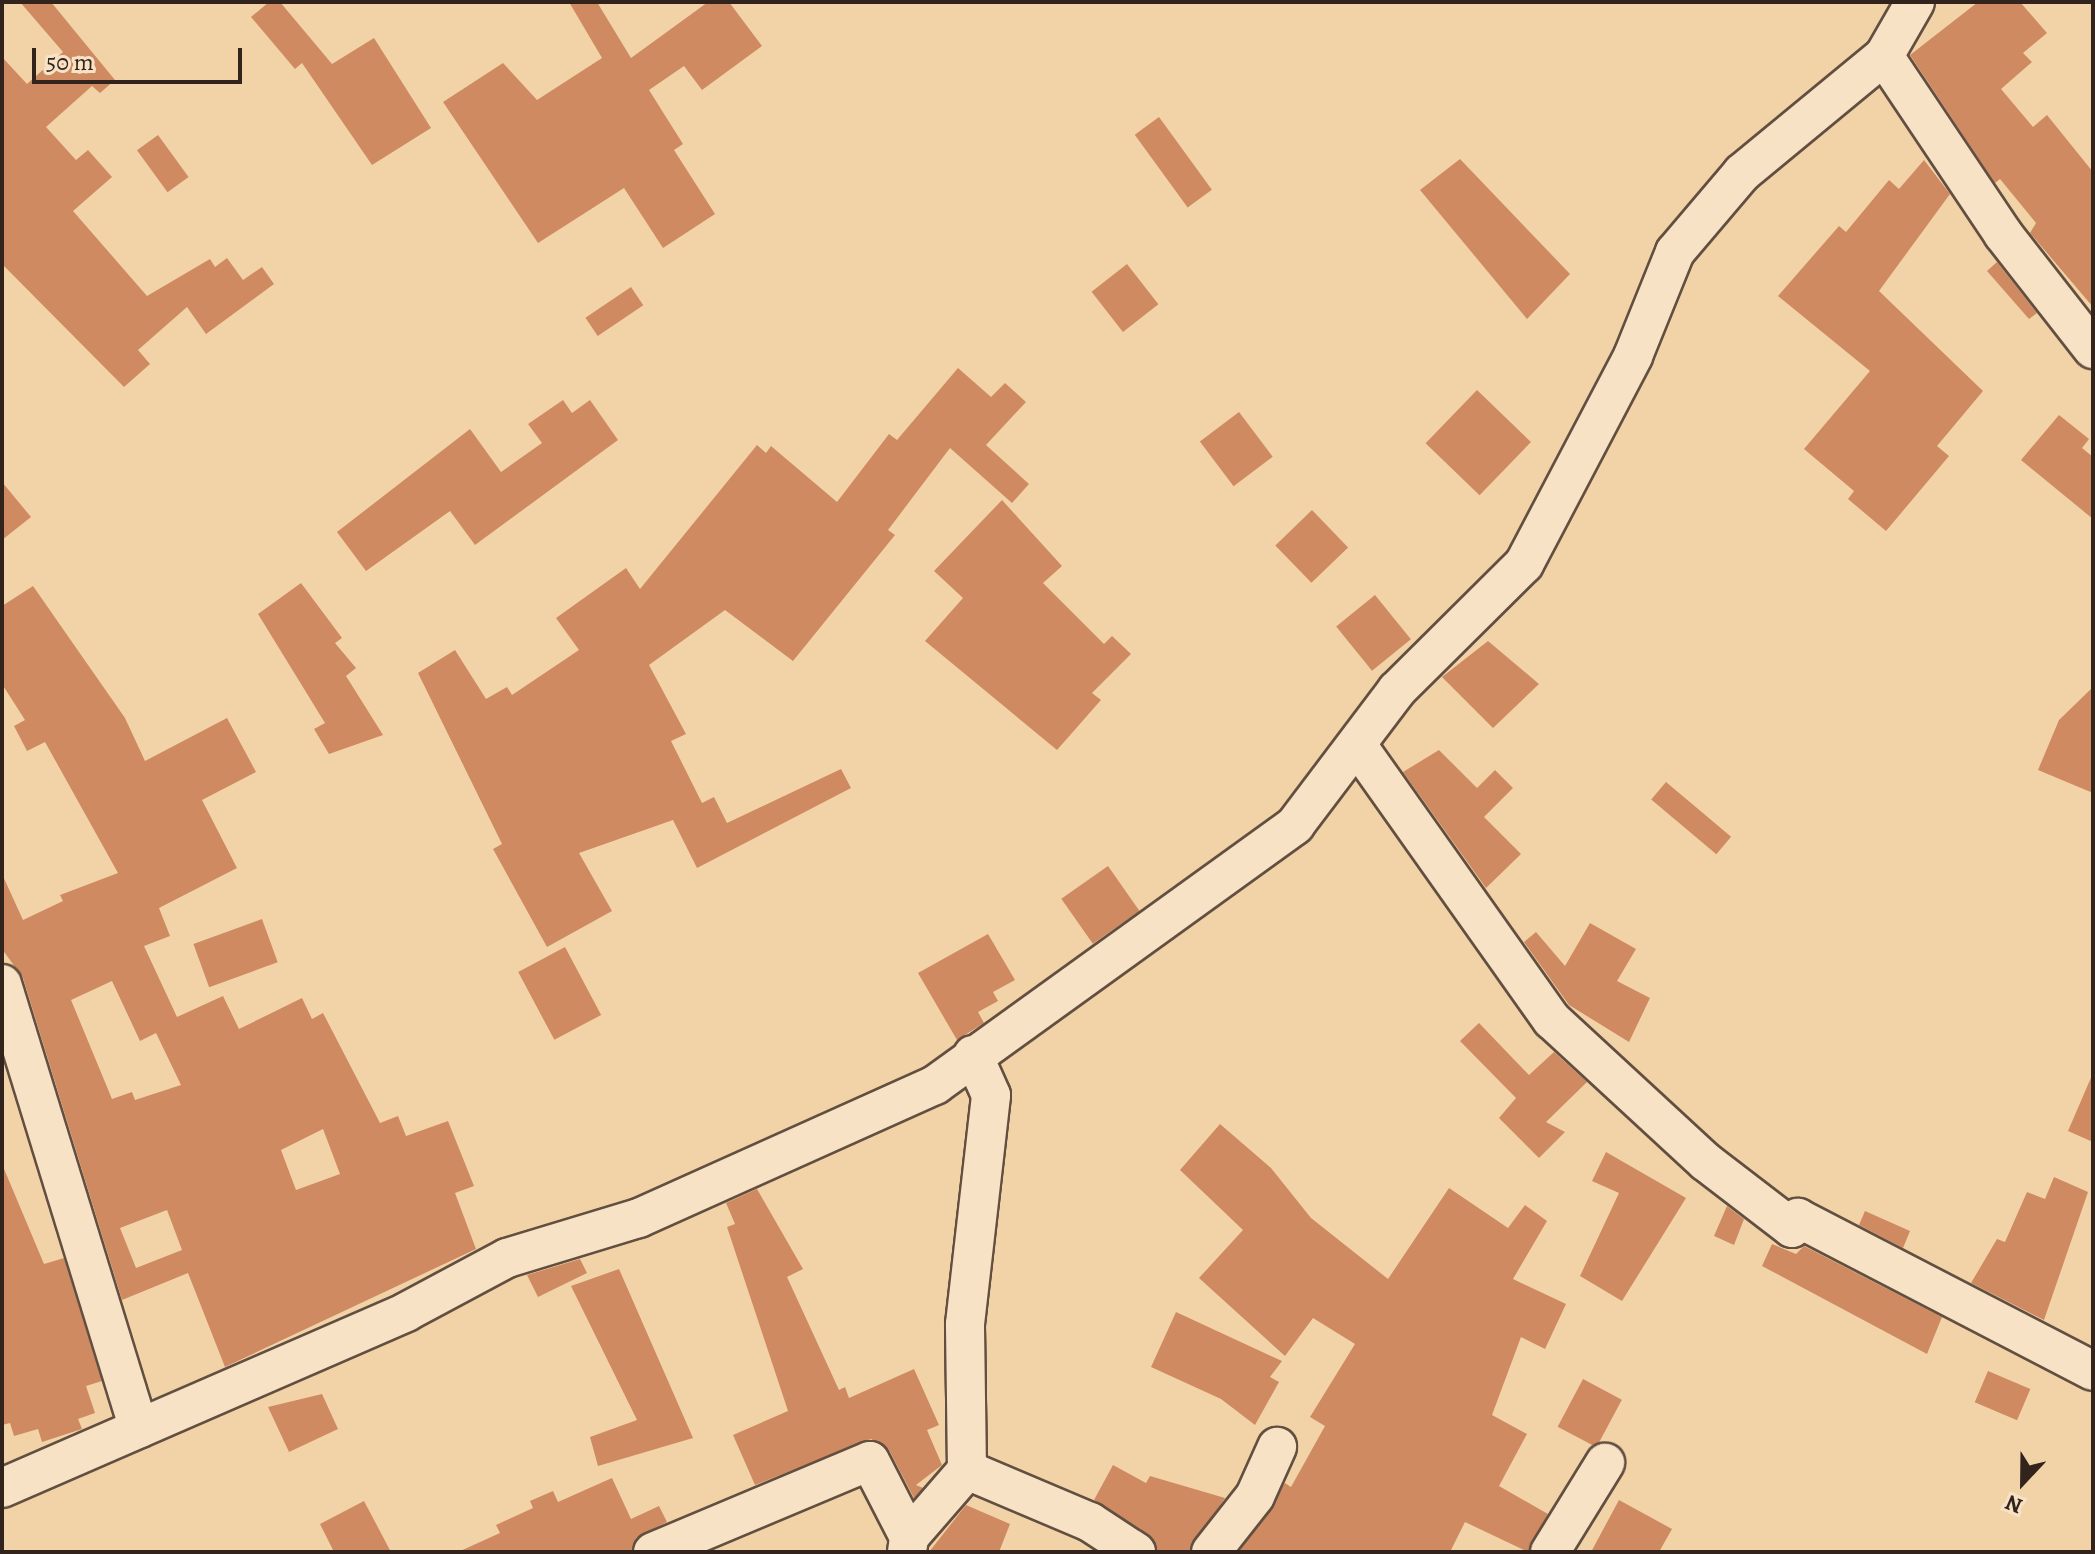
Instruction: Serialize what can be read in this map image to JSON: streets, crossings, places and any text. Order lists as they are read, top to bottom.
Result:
{
  "scale_bar": "50 m",
  "north": "bottom"
}
